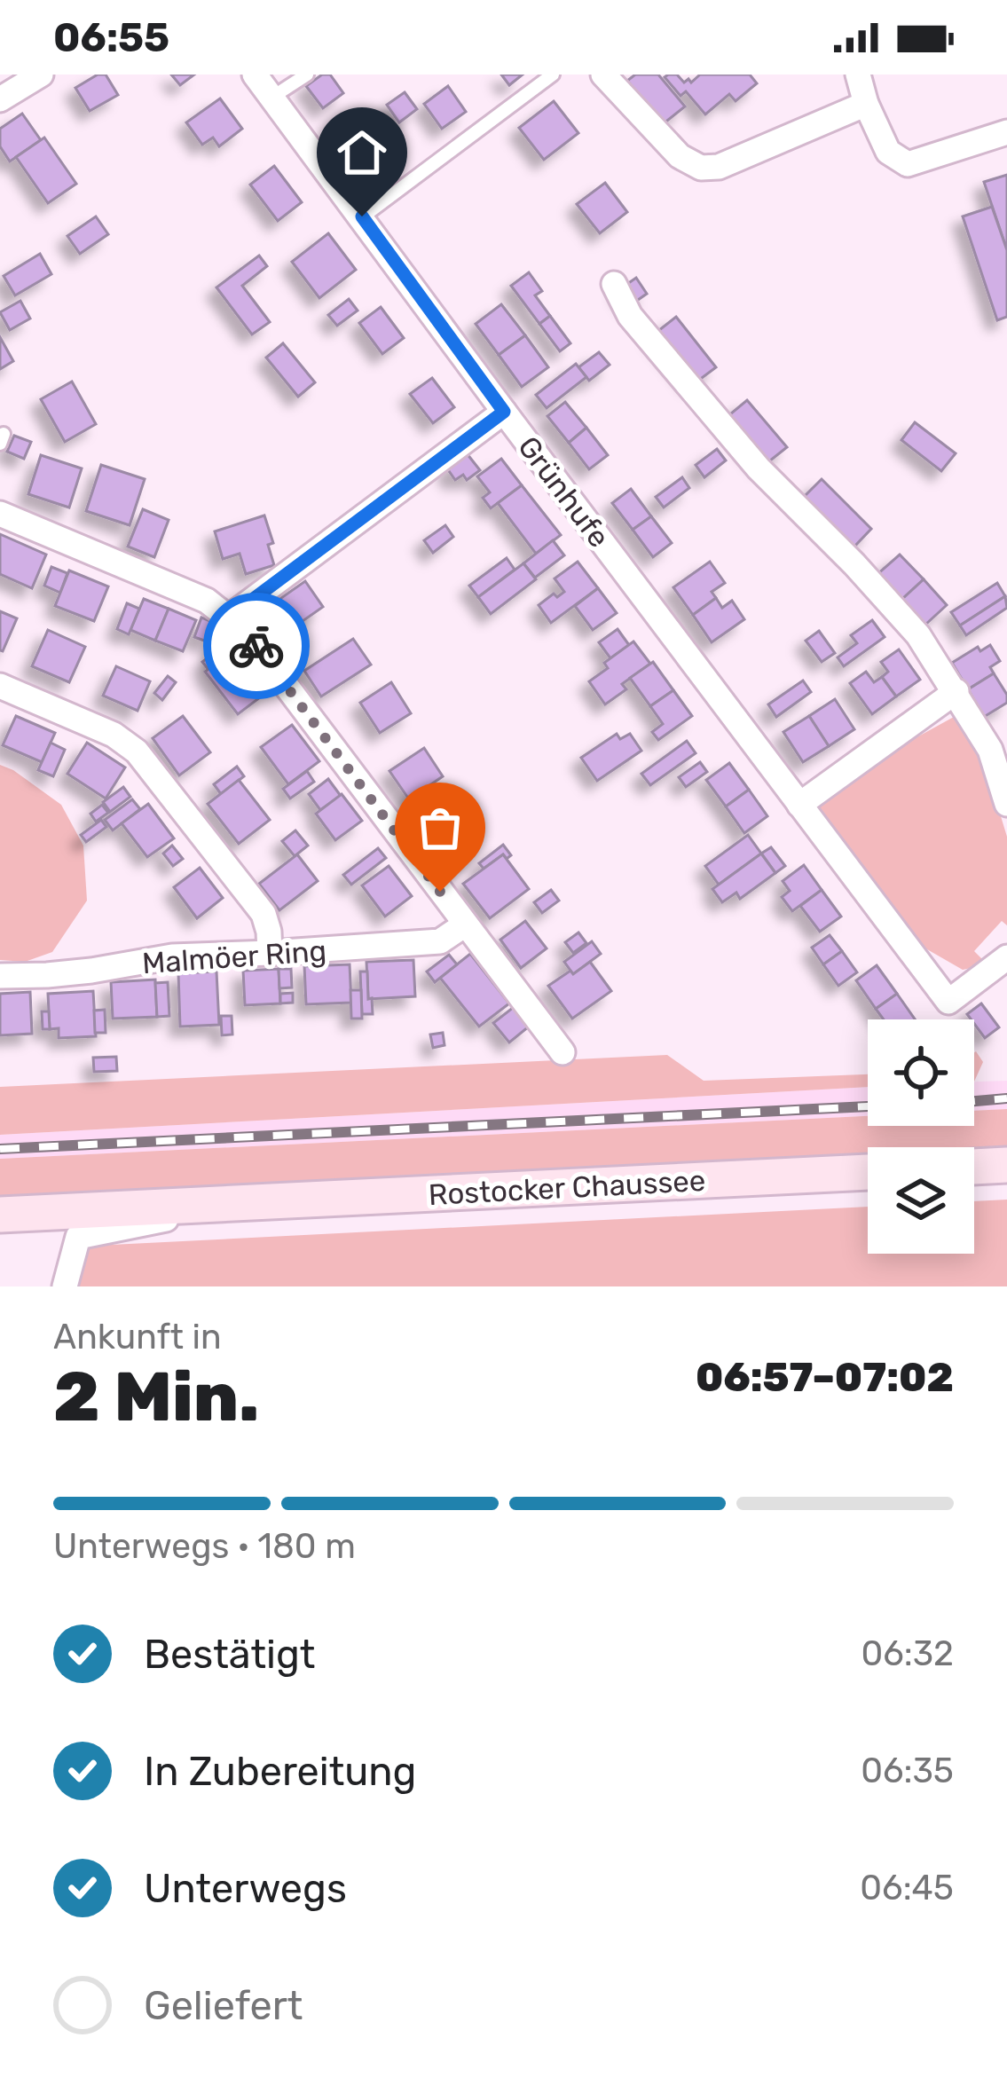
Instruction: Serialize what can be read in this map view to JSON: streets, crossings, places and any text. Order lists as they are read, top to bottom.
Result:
{
  "streets": {
    "main road": ["Rostocker Chaussee"],
    "street": ["Grünhufe", "Malmöer Ring"]
  },
  "page": {
    "status": "06:55",
    "heading": ["2 Min.", "Ankunft in", "06:57–07:02"],
    "bar": "Unterwegs · 180 m",
    "list": [
      ["Bestätigt", "06:32"],
      ["In Zubereitung", "06:35"],
      ["Unterwegs", "06:45"],
      "Geliefert"
    ]
  }
}
